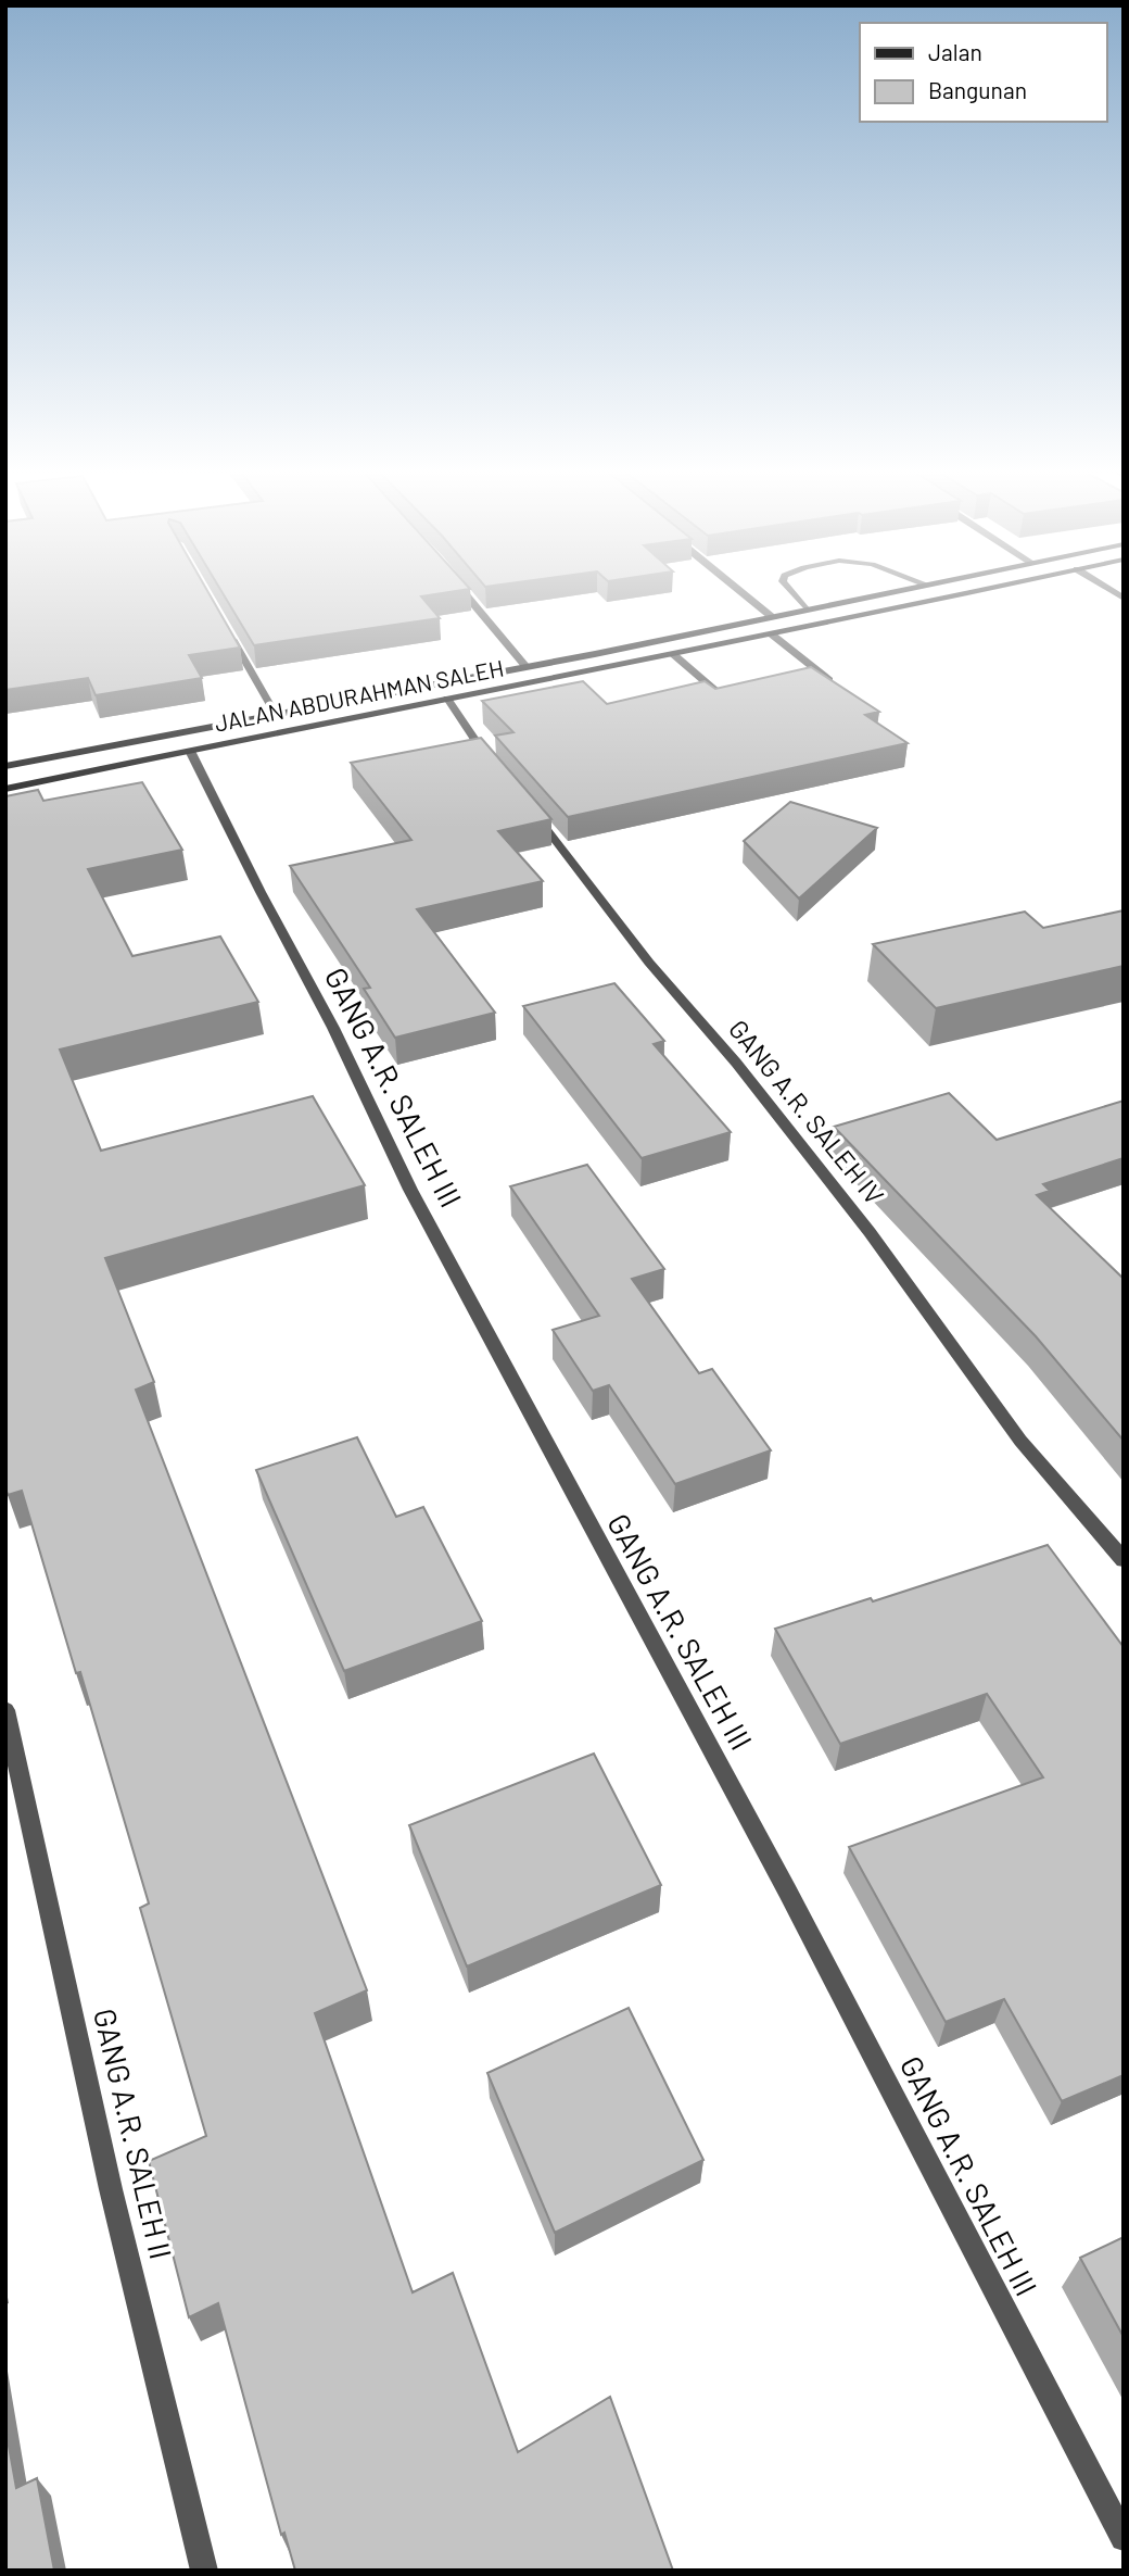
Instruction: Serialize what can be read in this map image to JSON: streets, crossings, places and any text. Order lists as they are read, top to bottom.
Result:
{
  "streets": {
    "street": [
      "JALAN ABDURAHMAN SALEH",
      "GANG A.R. SALEH III",
      "GANG A.R. SALEH IV",
      "GANG A.R. SALEH II"
    ]
  },
  "crossings": [
    ["JALAN ABDURAHMAN SALEH", "GANG A.R. SALEH III"]
  ],
  "legend": ["Jalan", "Bangunan"]
}
